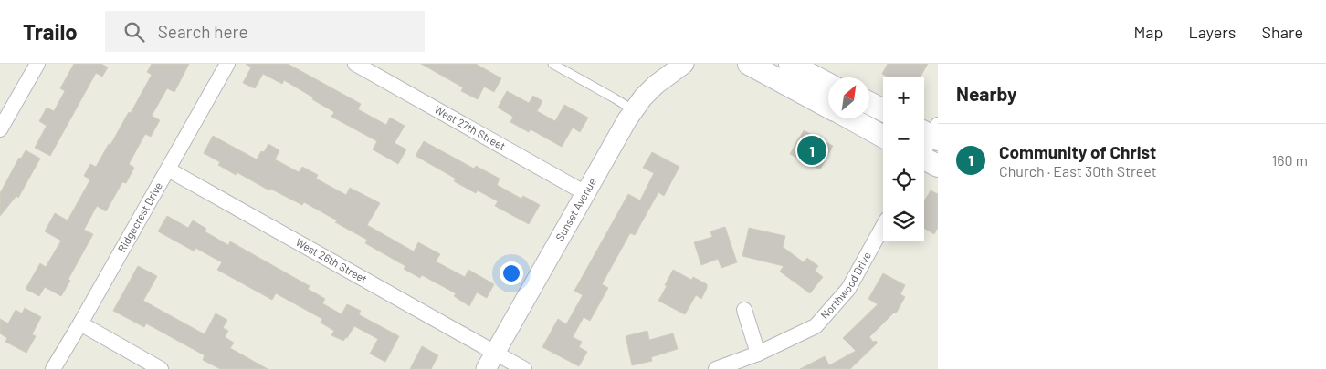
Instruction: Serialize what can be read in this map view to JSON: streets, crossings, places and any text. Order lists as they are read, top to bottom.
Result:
{
  "streets": {
    "street": [
      "West 27th Street",
      "Sunset Avenue",
      "Ridgecrest Drive",
      "West 26th Street",
      "Northwood Drive"
    ]
  },
  "crossings": [
    ["West 27th Street", "Sunset Avenue"],
    ["Sunset Avenue", "West 26th Street"],
    ["Ridgecrest Drive", "West 26th Street"]
  ],
  "north": "top right",
  "page": {
    "header": "Trailo",
    "search": "Search here",
    "nav": ["Map", "Layers", "Share"],
    "heading": "Nearby",
    "map_buttons": ["+", "−"],
    "list": [
      {
        "mark": "1",
        "name": "Community of Christ",
        "note": "Church · East 30th Street",
        "value": "160 m"
      }
    ],
    "pins": "1"
  }
}
